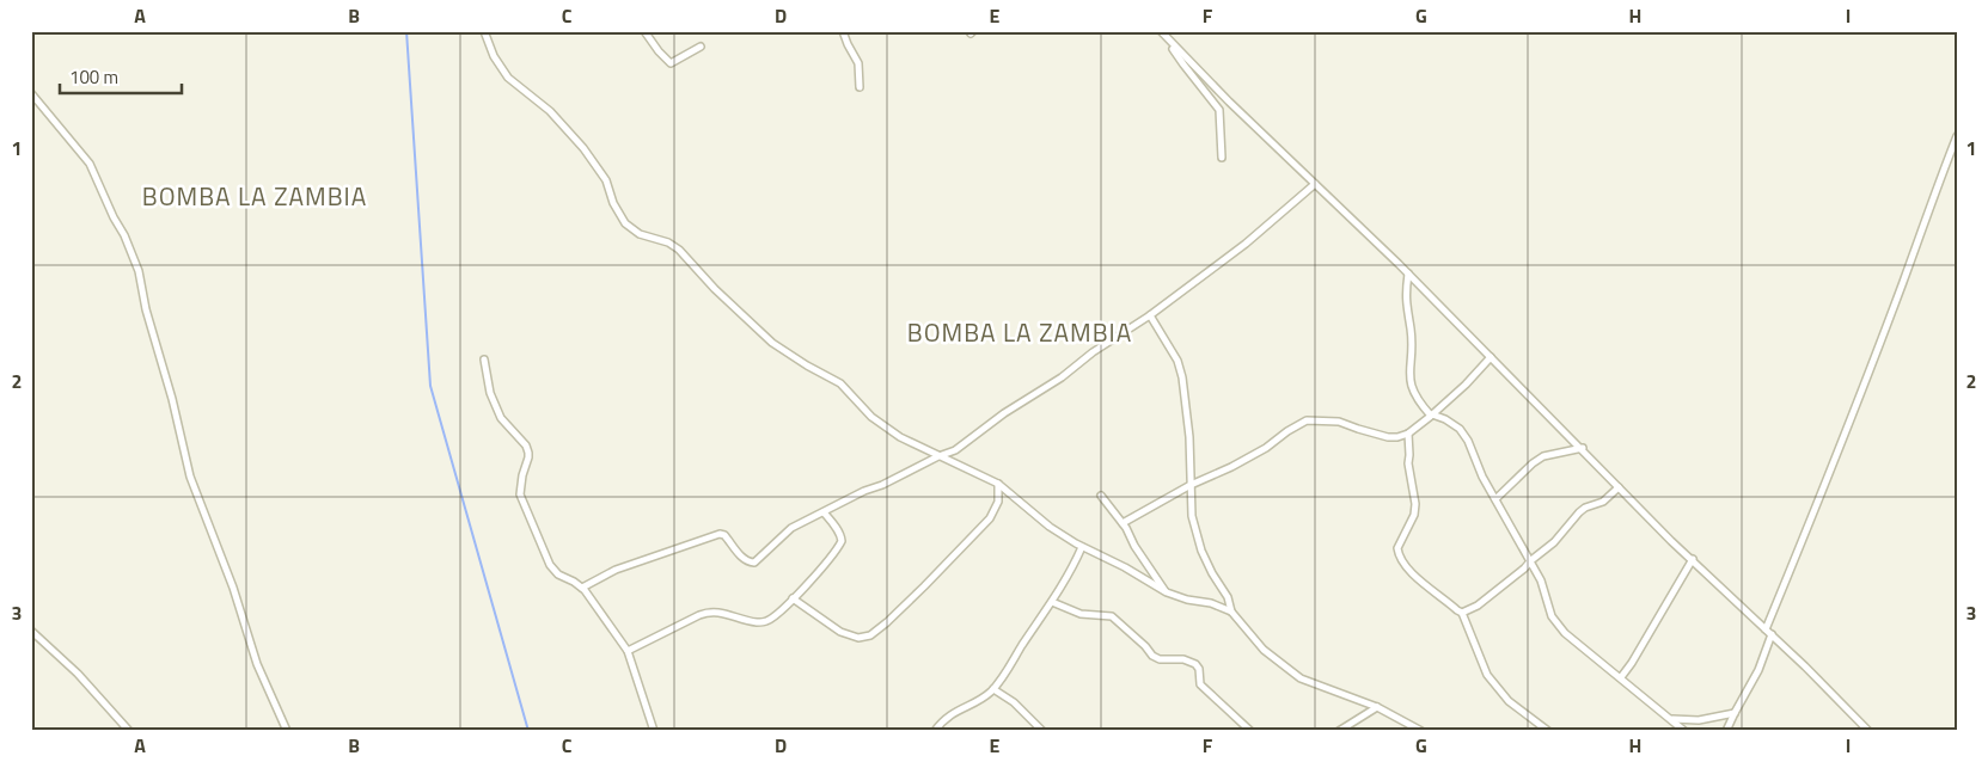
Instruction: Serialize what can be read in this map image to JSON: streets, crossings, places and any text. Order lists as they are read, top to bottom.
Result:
{
  "districts": ["BOMBA LA ZAMBIA", "BOMBA LA ZAMBIA"],
  "scale_bar": "100 m",
  "grid": {
    "columns": [
      "A",
      "B",
      "C",
      "D",
      "E",
      "F",
      "G",
      "H",
      "I"
    ],
    "rows": ["1", "2", "3"]
  }
}
